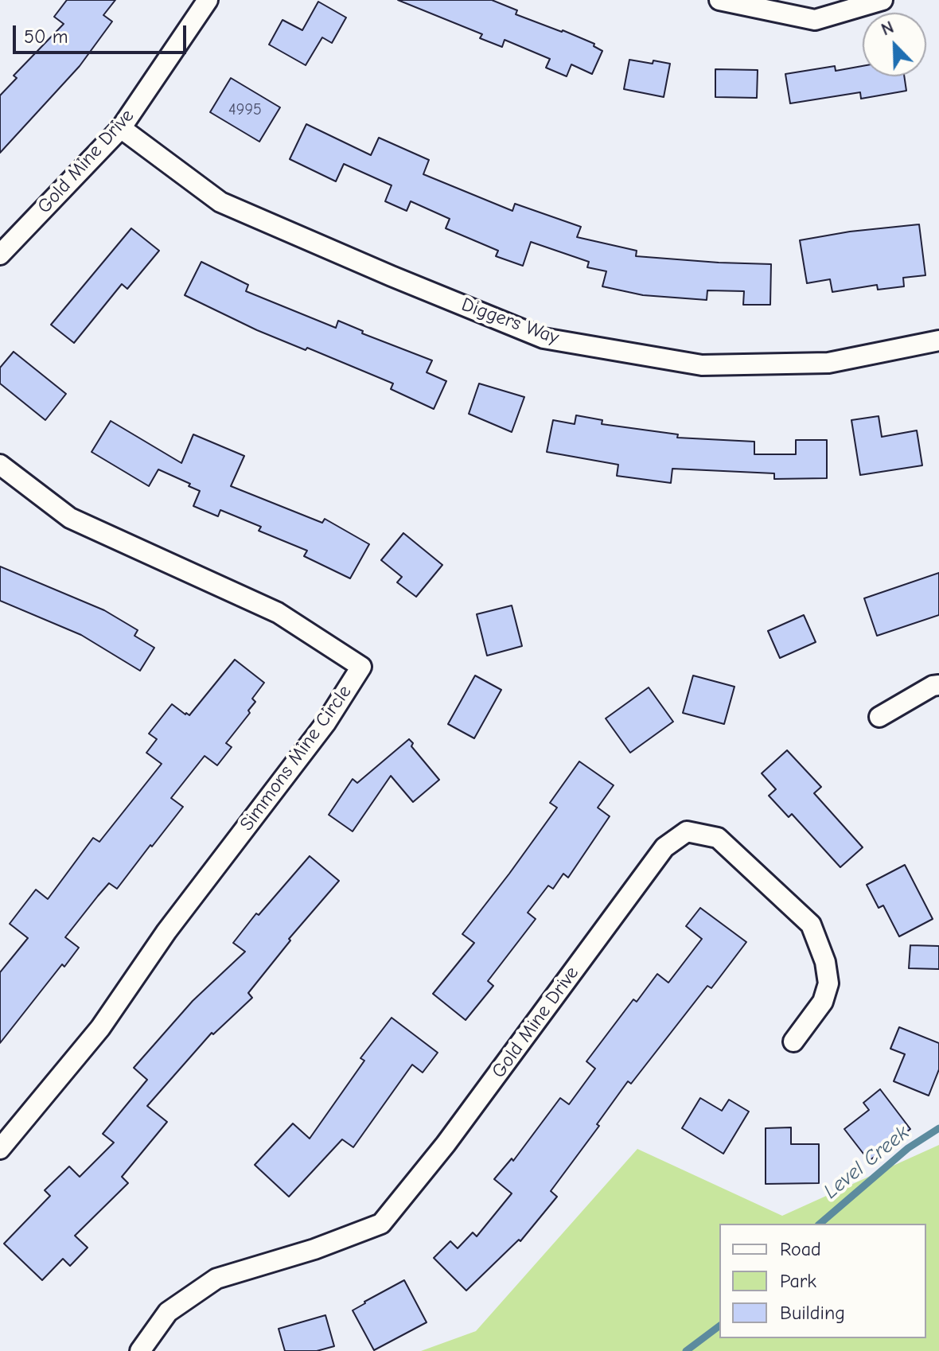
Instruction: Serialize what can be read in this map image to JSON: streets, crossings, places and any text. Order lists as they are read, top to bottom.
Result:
{
  "streets": {
    "street": ["Gold Mine Drive", "Diggers Way", "Simmons Mine Circle"]
  },
  "crossings": [
    ["Gold Mine Drive", "Diggers Way"]
  ],
  "water": ["Level Creek"],
  "house_numbers": ["4995"],
  "legend": ["Road", "Park", "Building"],
  "scale_bar": "50 m",
  "north": "top left"
}
